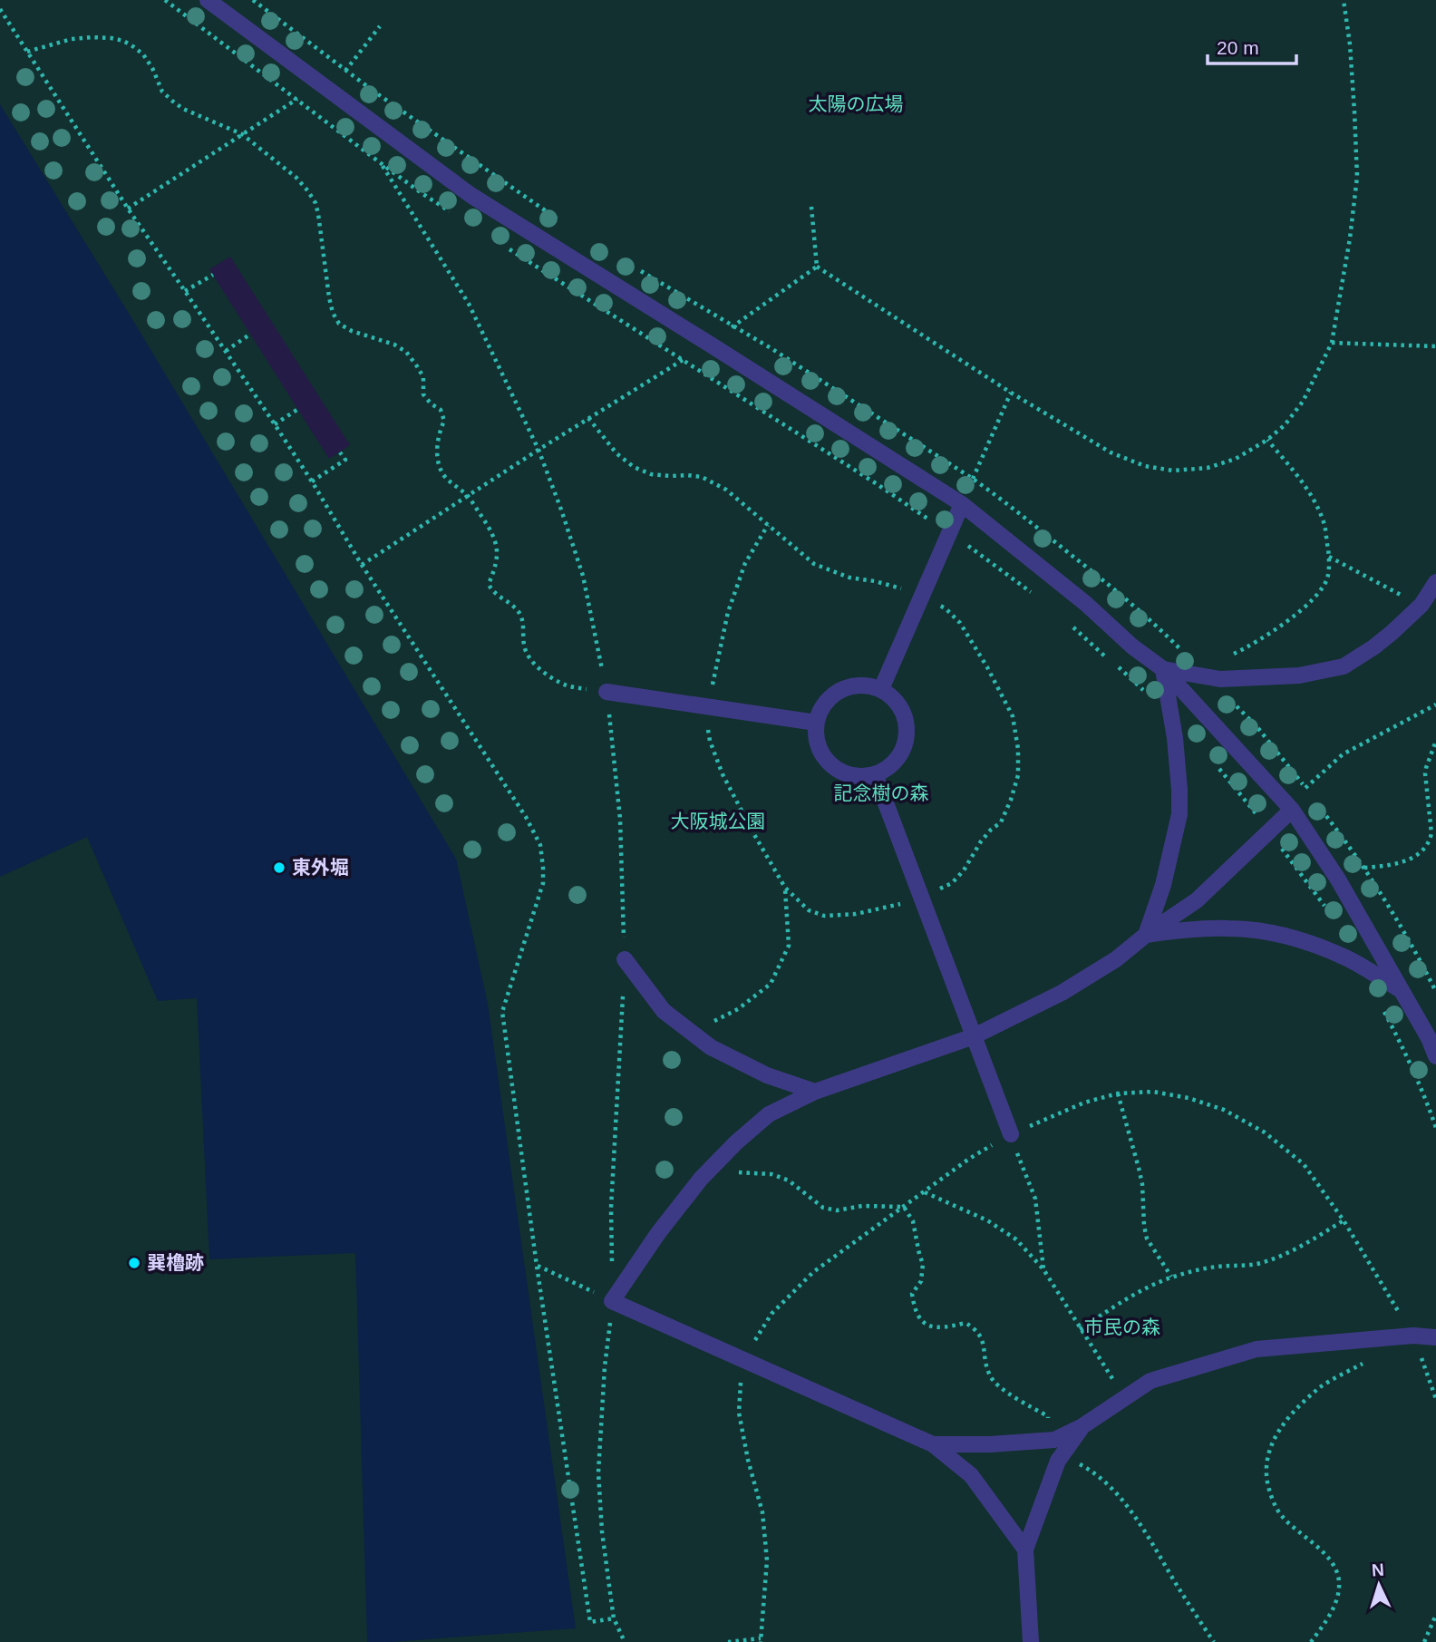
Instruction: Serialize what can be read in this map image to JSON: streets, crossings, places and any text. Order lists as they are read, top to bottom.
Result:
{
  "parks": [
    "太陽の広場",
    "記念樹の森",
    "大阪城公園",
    "市民の森"
  ],
  "places": ["東外堀", "巽櫓跡"],
  "scale_bar": "20 m",
  "north": "top"
}
